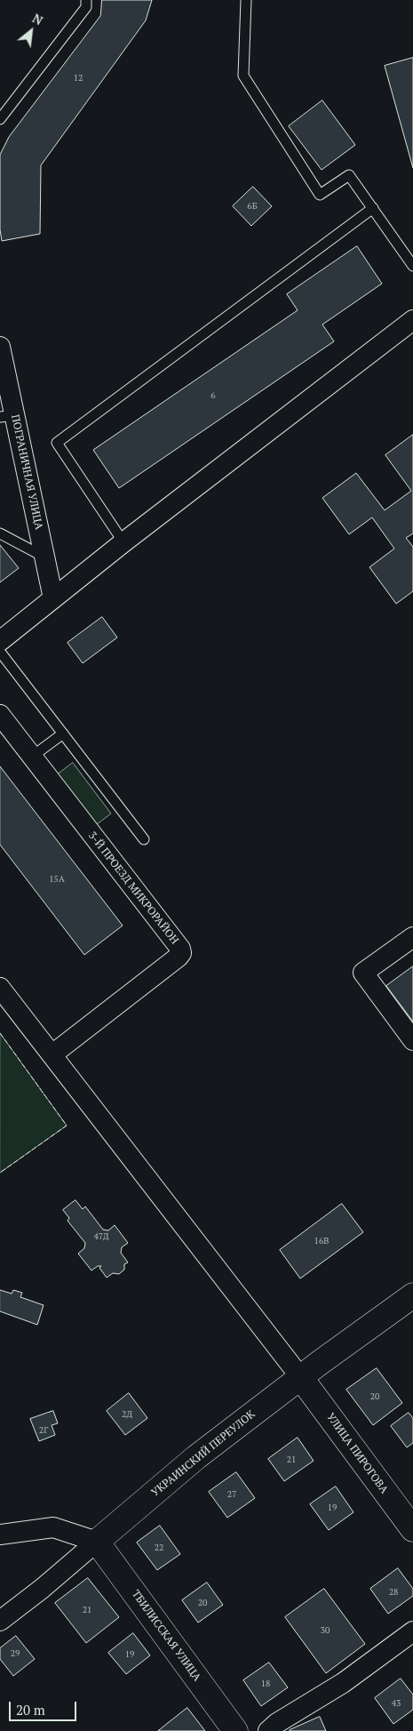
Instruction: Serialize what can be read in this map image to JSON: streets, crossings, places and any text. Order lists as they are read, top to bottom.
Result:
{
  "streets": {
    "main road": ["УКРАИНСКИЙ ПЕРЕУЛОК", "УЛИЦА ПИРОГОВА", "ТБИЛИССКАЯ УЛИЦА"],
    "street": ["ПОГРАНИЧНАЯ УЛИЦА", "3-Й ПРОЕЗД МИКРОРАЙОН"]
  },
  "crossings": [
    ["УКРАИНСКИЙ ПЕРЕУЛОК", "УЛИЦА ПИРОГОВА"],
    ["УКРАИНСКИЙ ПЕРЕУЛОК", "ТБИЛИССКАЯ УЛИЦА"]
  ],
  "house_numbers": [
    "12",
    "6Б",
    "6",
    "15А",
    "47Д",
    "16В",
    "20",
    "2Д",
    "2Г",
    "21",
    "27",
    "19",
    "22",
    "28",
    "20",
    "21",
    "30",
    "29",
    "19",
    "18",
    "43"
  ],
  "scale_bar": "20 m",
  "north": "top right"
}
